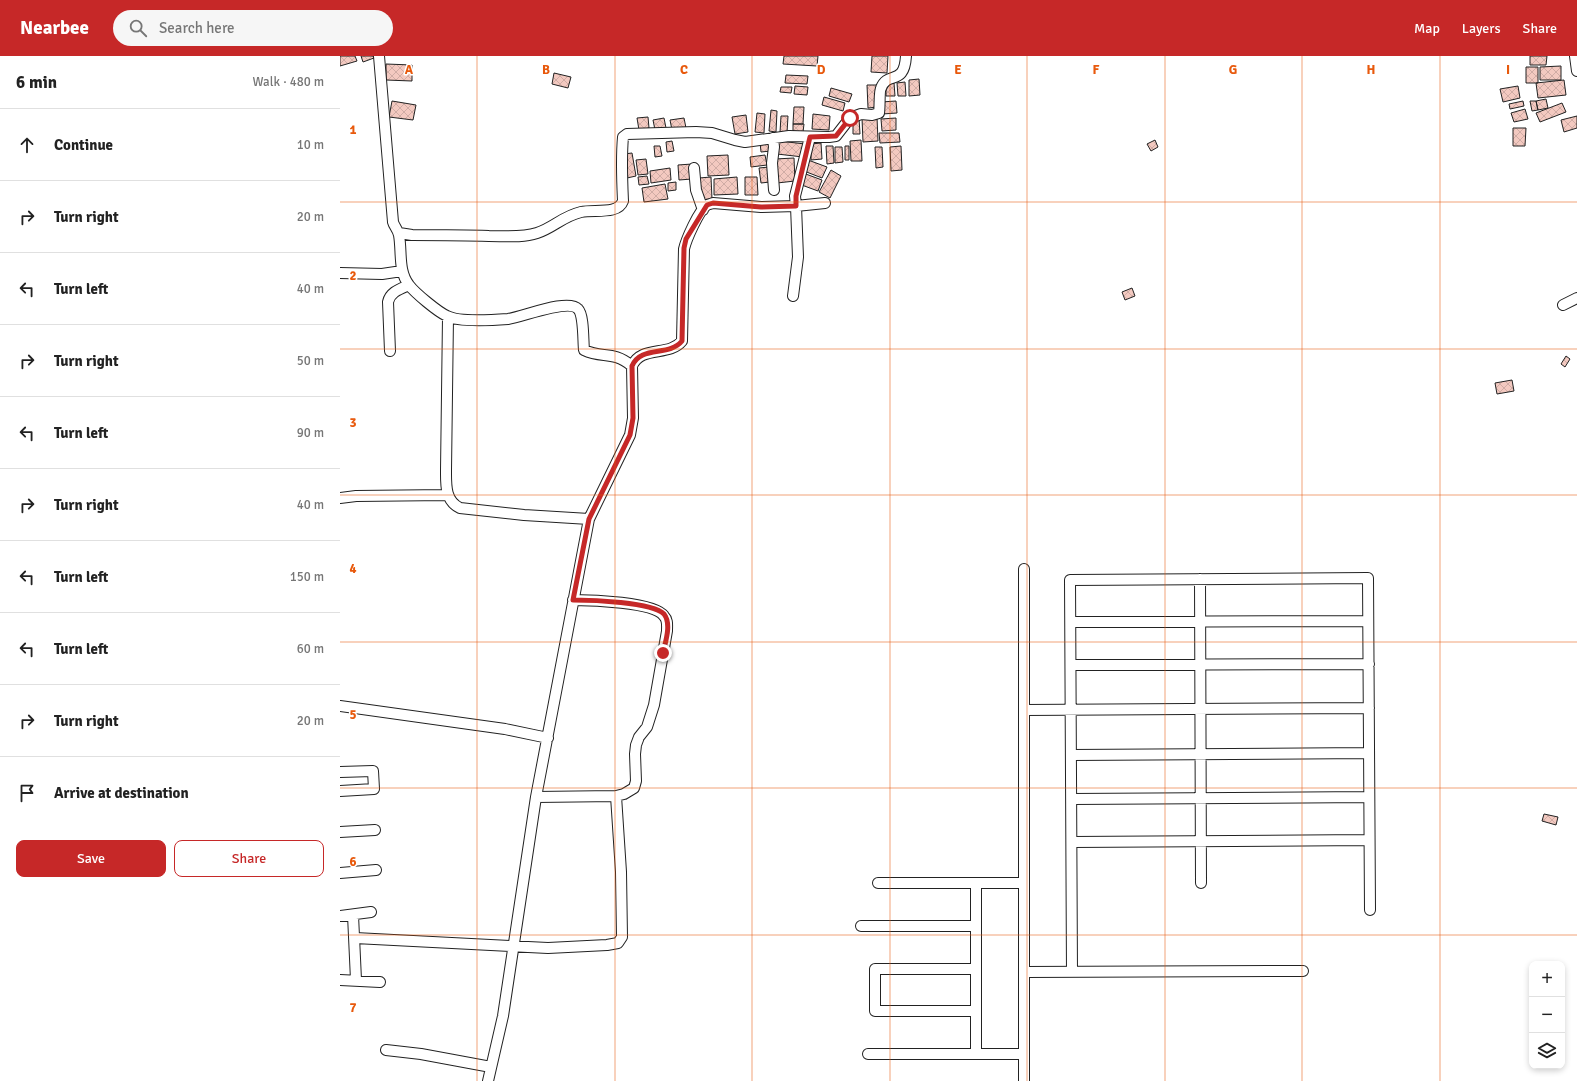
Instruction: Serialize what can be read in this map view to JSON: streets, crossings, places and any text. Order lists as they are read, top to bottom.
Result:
{
  "page": {
    "header": "Nearbee",
    "search": "Search here",
    "nav": ["Map", "Layers", "Share"],
    "heading": ["6 min", "Walk · 480 m"],
    "list": [
      ["Continue", "10 m"],
      ["Turn right", "20 m"],
      ["Turn left", "40 m"],
      ["Turn right", "50 m"],
      ["Turn left", "90 m"],
      ["Turn right", "40 m"],
      ["Turn left", "150 m"],
      ["Turn left", "60 m"],
      ["Turn right", "20 m"],
      "Arrive at destination"
    ],
    "buttons": ["Save", "Share"],
    "map_buttons": ["+", "−"]
  },
  "grid": {
    "columns": [
      "A",
      "B",
      "C",
      "D",
      "E",
      "F",
      "G",
      "H",
      "I"
    ],
    "rows": [
      "1",
      "2",
      "3",
      "4",
      "5",
      "6",
      "7"
    ]
  }
}
